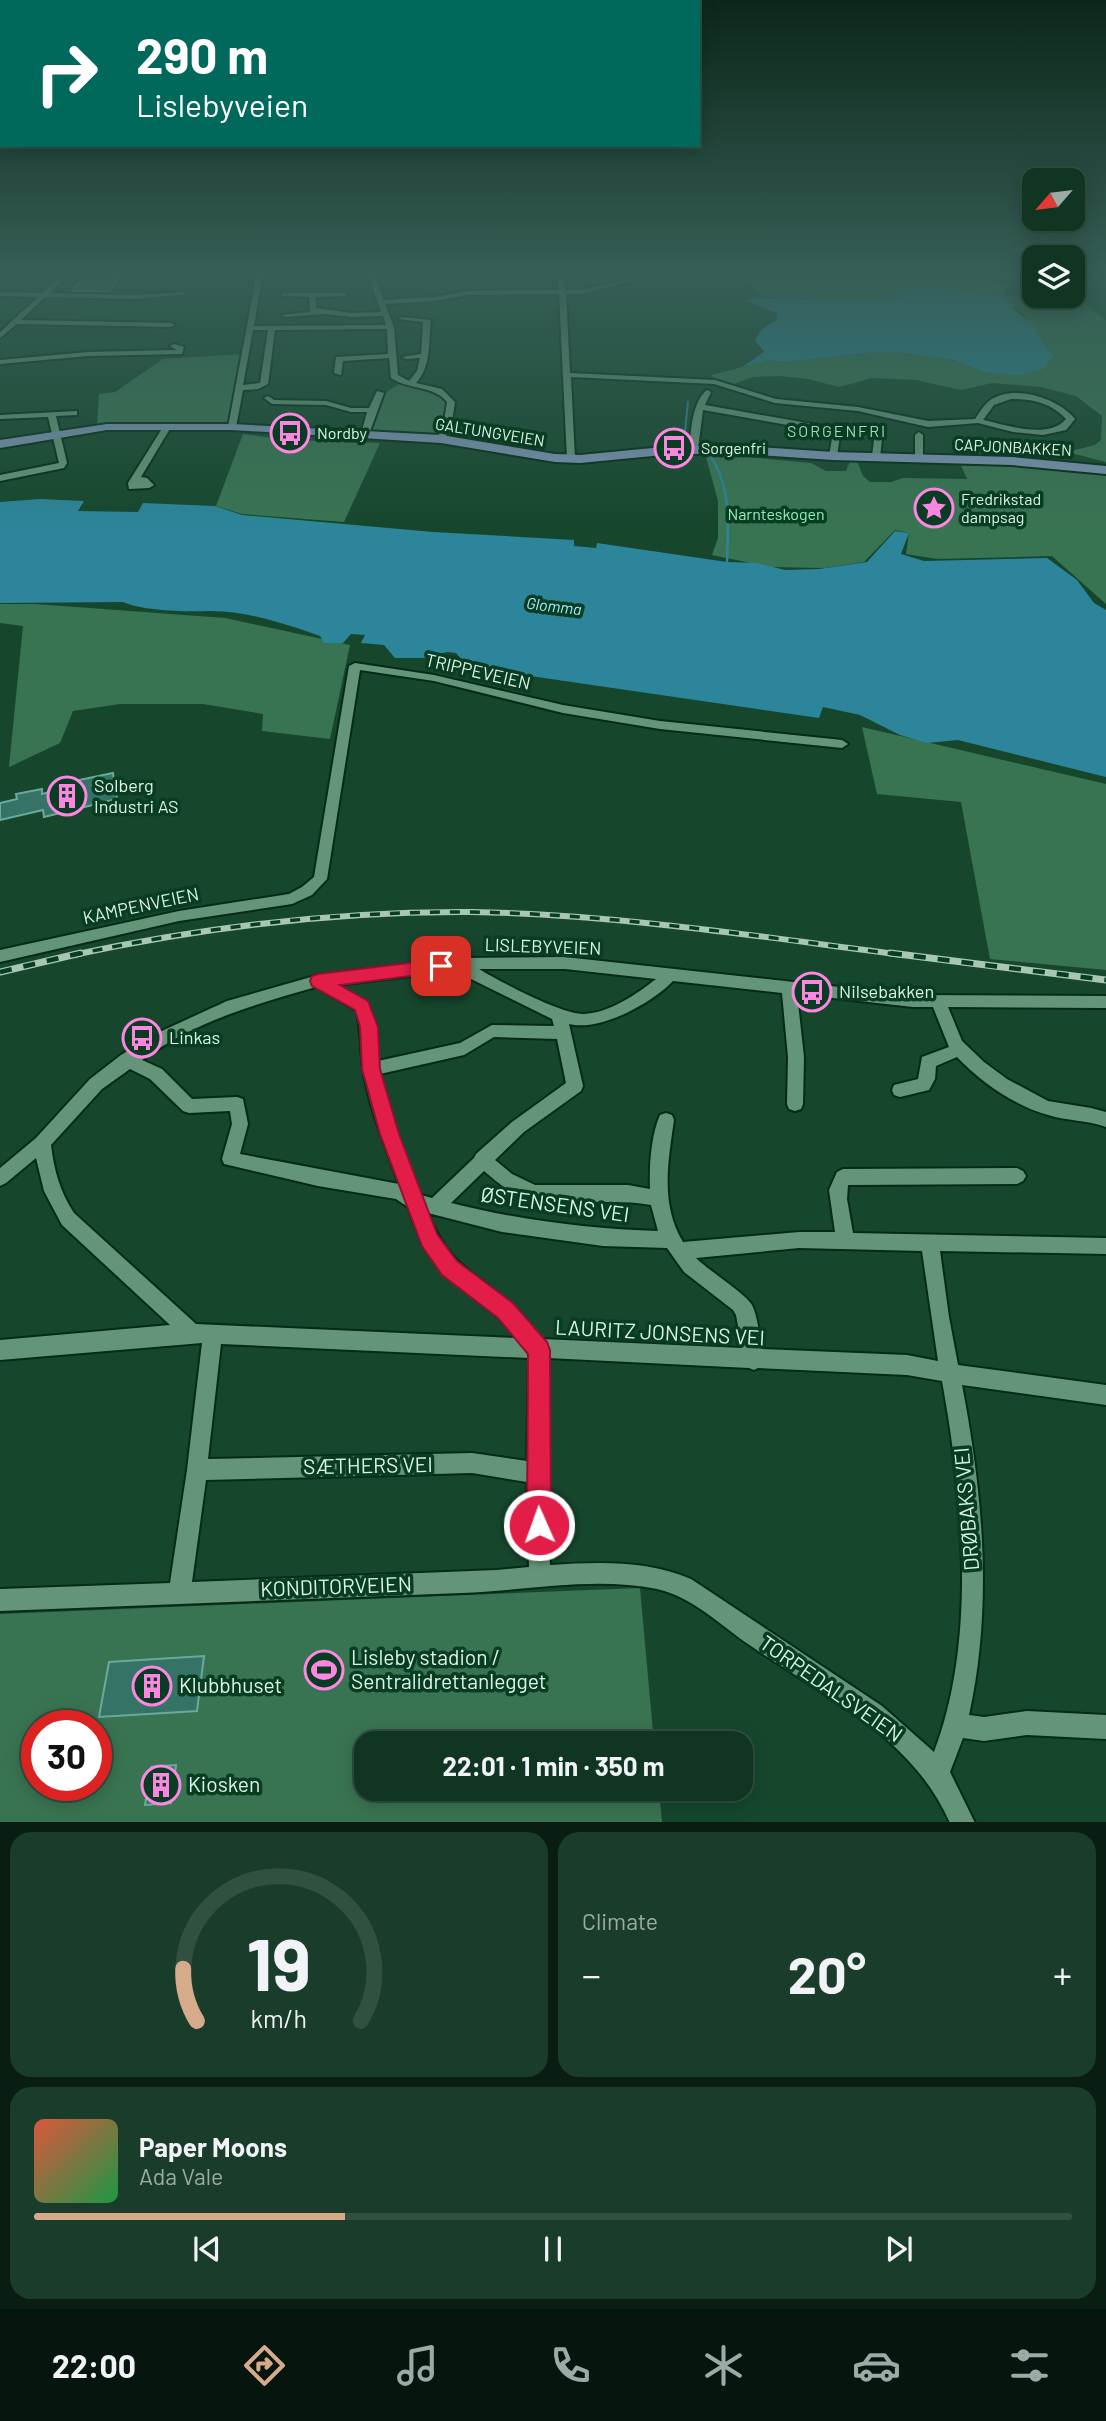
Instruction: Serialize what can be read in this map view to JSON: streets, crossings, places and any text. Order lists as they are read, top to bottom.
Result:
{
  "streets": {
    "main road": ["GALTUNGVEIEN", "CAPJONBAKKEN"],
    "street": [
      "TRIPPEVEIEN",
      "KAMPENVEIEN",
      "LISLEBYVEIEN",
      "ØSTENSENS VEI",
      "LAURITZ JONSENS VEI",
      "SÆTHERS VEI",
      "DRØBAKS VEI",
      "KONDITORVEIEN",
      "TORPEDALSVEIEN"
    ]
  },
  "crossings": [
    ["GALTUNGVEIEN", "CAPJONBAKKEN"],
    ["TRIPPEVEIEN", "KAMPENVEIEN"],
    ["LISLEBYVEIEN", "ØSTENSENS VEI"],
    ["ØSTENSENS VEI", "DRØBAKS VEI"],
    ["LAURITZ JONSENS VEI", "DRØBAKS VEI"],
    ["DRØBAKS VEI", "TORPEDALSVEIEN"],
    ["KONDITORVEIEN", "TORPEDALSVEIEN"]
  ],
  "districts": ["SORGENFRI"],
  "water": ["Glomma"],
  "parks": ["Narnteskogen"],
  "places": {
    "bus stop": [
      "Nordby",
      "Sorgenfri",
      "Nilsebakken",
      "Linkas"
    ],
    "place": ["Fredrikstad dampsag"],
    "building": ["Solberg Industri AS", "Klubbhuset", "Kiosken"],
    "sports": ["Lisleby stadion / Sentralidrettanlegget"]
  },
  "north": "bottom left",
  "page": {
    "turn": ["290 m", "Lislebyveien"],
    "limit": "30",
    "trip": "22:01 · 1 min · 350 m",
    "tile": "Climate",
    "heat": ["−", "20°", "+"],
    "song": ["Paper Moons", "Ada Vale"],
    "tabs": "22:00",
    "gauge": ["19", "km/h"]
  }
}
